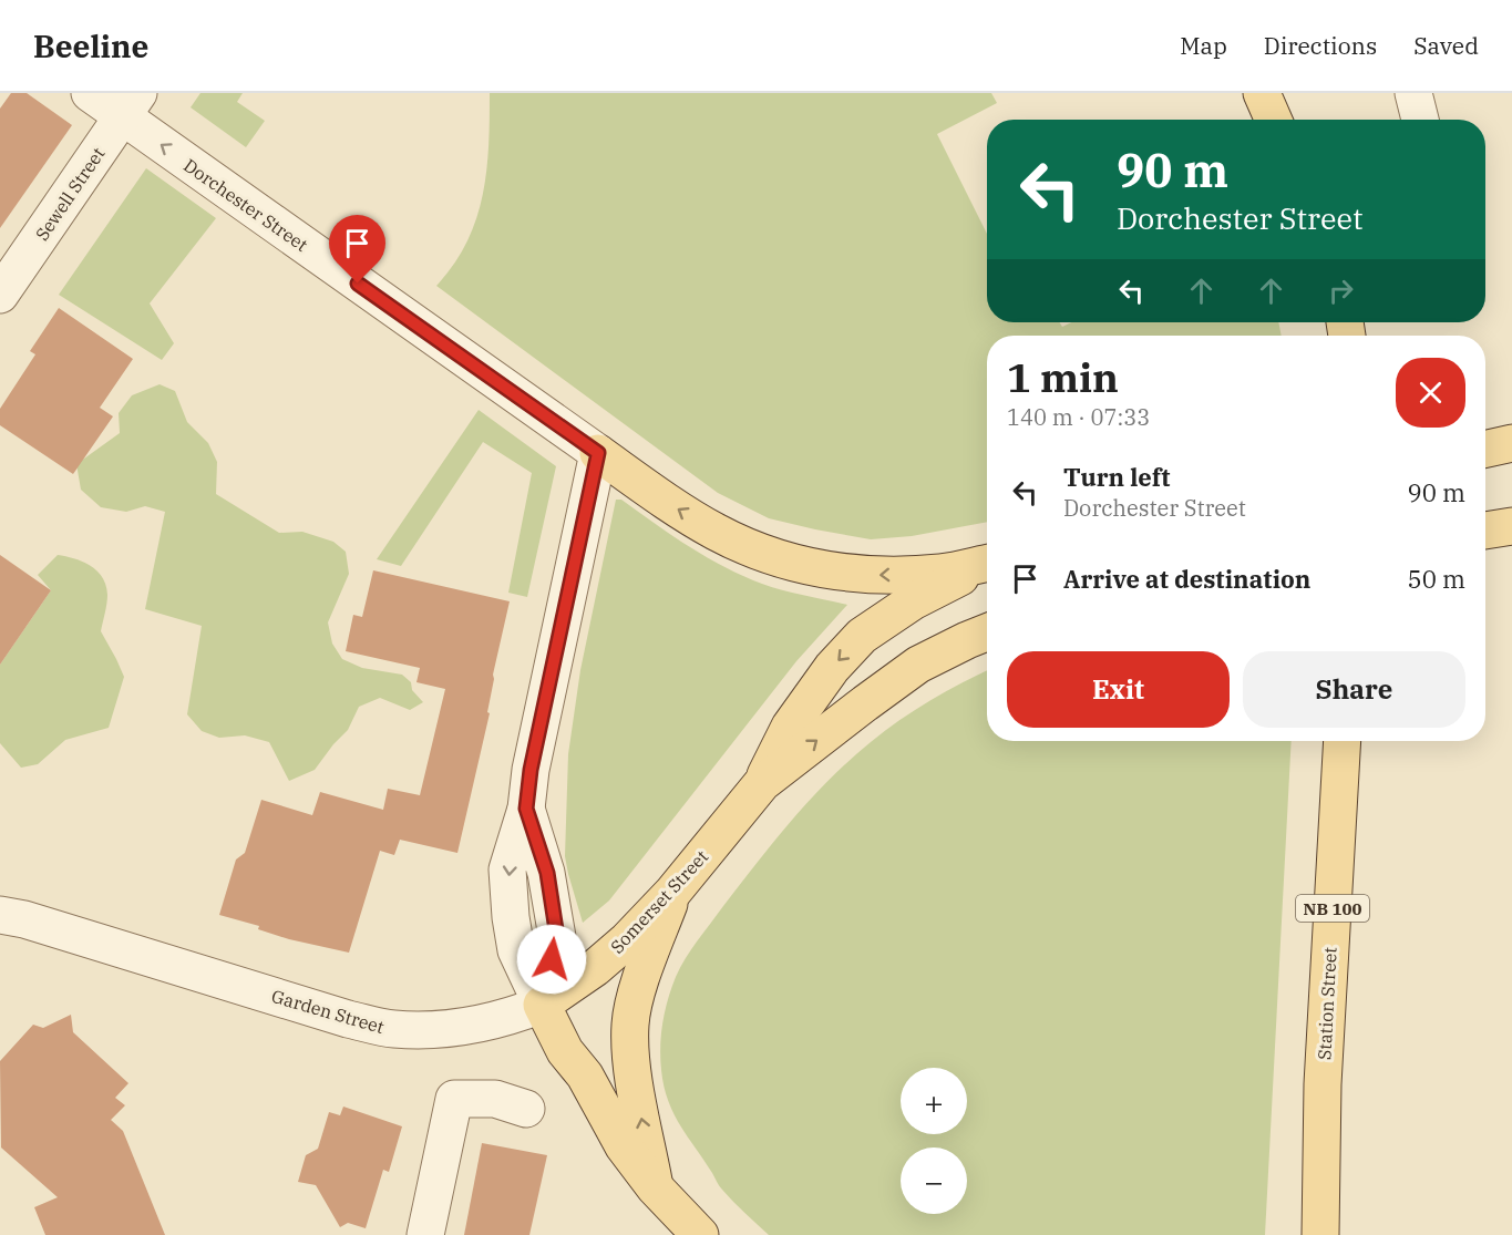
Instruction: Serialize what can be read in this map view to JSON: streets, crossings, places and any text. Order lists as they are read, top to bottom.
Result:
{
  "streets": {
    "main road": ["Somerset Street", "NB 100", "Station Street"],
    "street": ["Sewell Street", "Dorchester Street", "Garden Street"]
  },
  "crossings": [
    ["Sewell Street", "Dorchester Street"],
    ["Somerset Street", "Garden Street"]
  ],
  "one_way": ["Dorchester Street"],
  "page": {
    "header": "Beeline",
    "nav": ["Map", "Directions", "Saved"],
    "turn": ["90 m", "Dorchester Street"],
    "heading": ["1 min", "140 m · 07:33"],
    "list": [
      {
        "name": "Turn left",
        "note": "Dorchester Street",
        "value": "90 m"
      },
      {
        "name": "Arrive at destination",
        "value": "50 m"
      }
    ],
    "buttons": ["Exit", "Share"],
    "map_buttons": ["+", "−"]
  }
}
